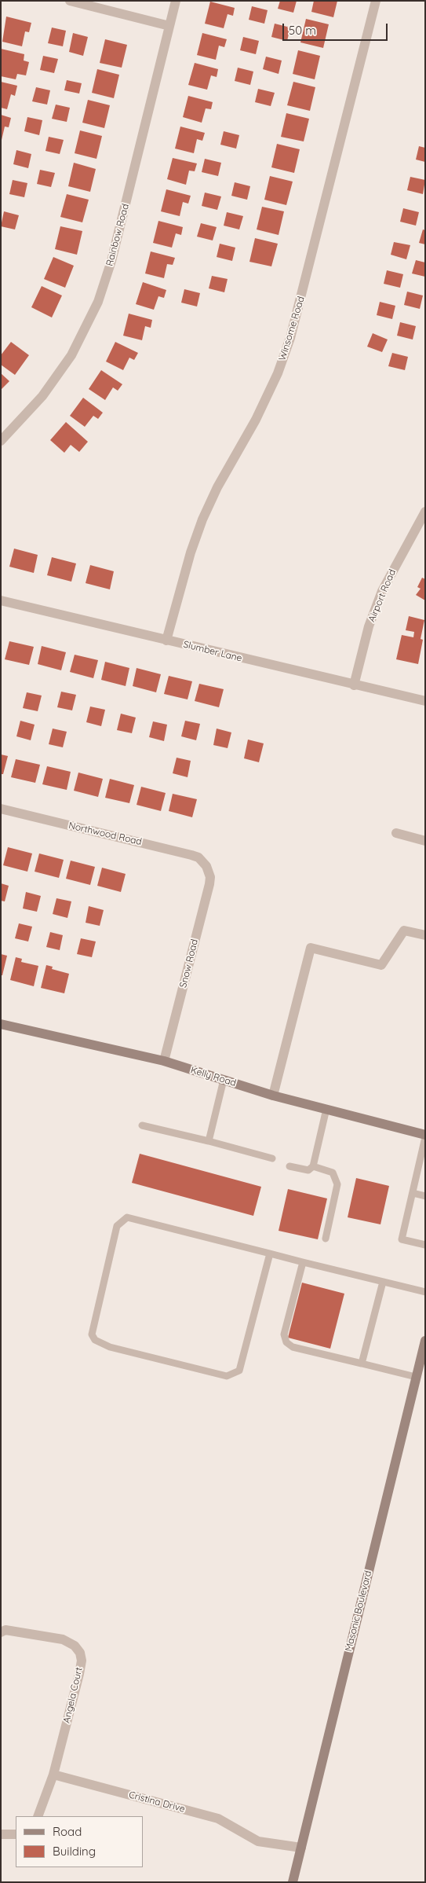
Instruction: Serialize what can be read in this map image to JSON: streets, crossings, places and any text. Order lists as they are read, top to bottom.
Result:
{
  "streets": {
    "street": [
      "Rainbow Road",
      "Winsome Road",
      "Airport Road",
      "Slumber Lane",
      "Northwood Road",
      "Snow Road",
      "Kelly Road",
      "Masonic Boulevard",
      "Angela Court",
      "Cristina Drive"
    ]
  },
  "crossings": [
    ["Winsome Road", "Slumber Lane"],
    ["Airport Road", "Slumber Lane"],
    ["Northwood Road", "Snow Road"],
    ["Snow Road", "Kelly Road"],
    ["Masonic Boulevard", "Cristina Drive"],
    ["Angela Court", "Cristina Drive"]
  ],
  "legend": ["Road", "Building"],
  "scale_bar": "50 m"
}
